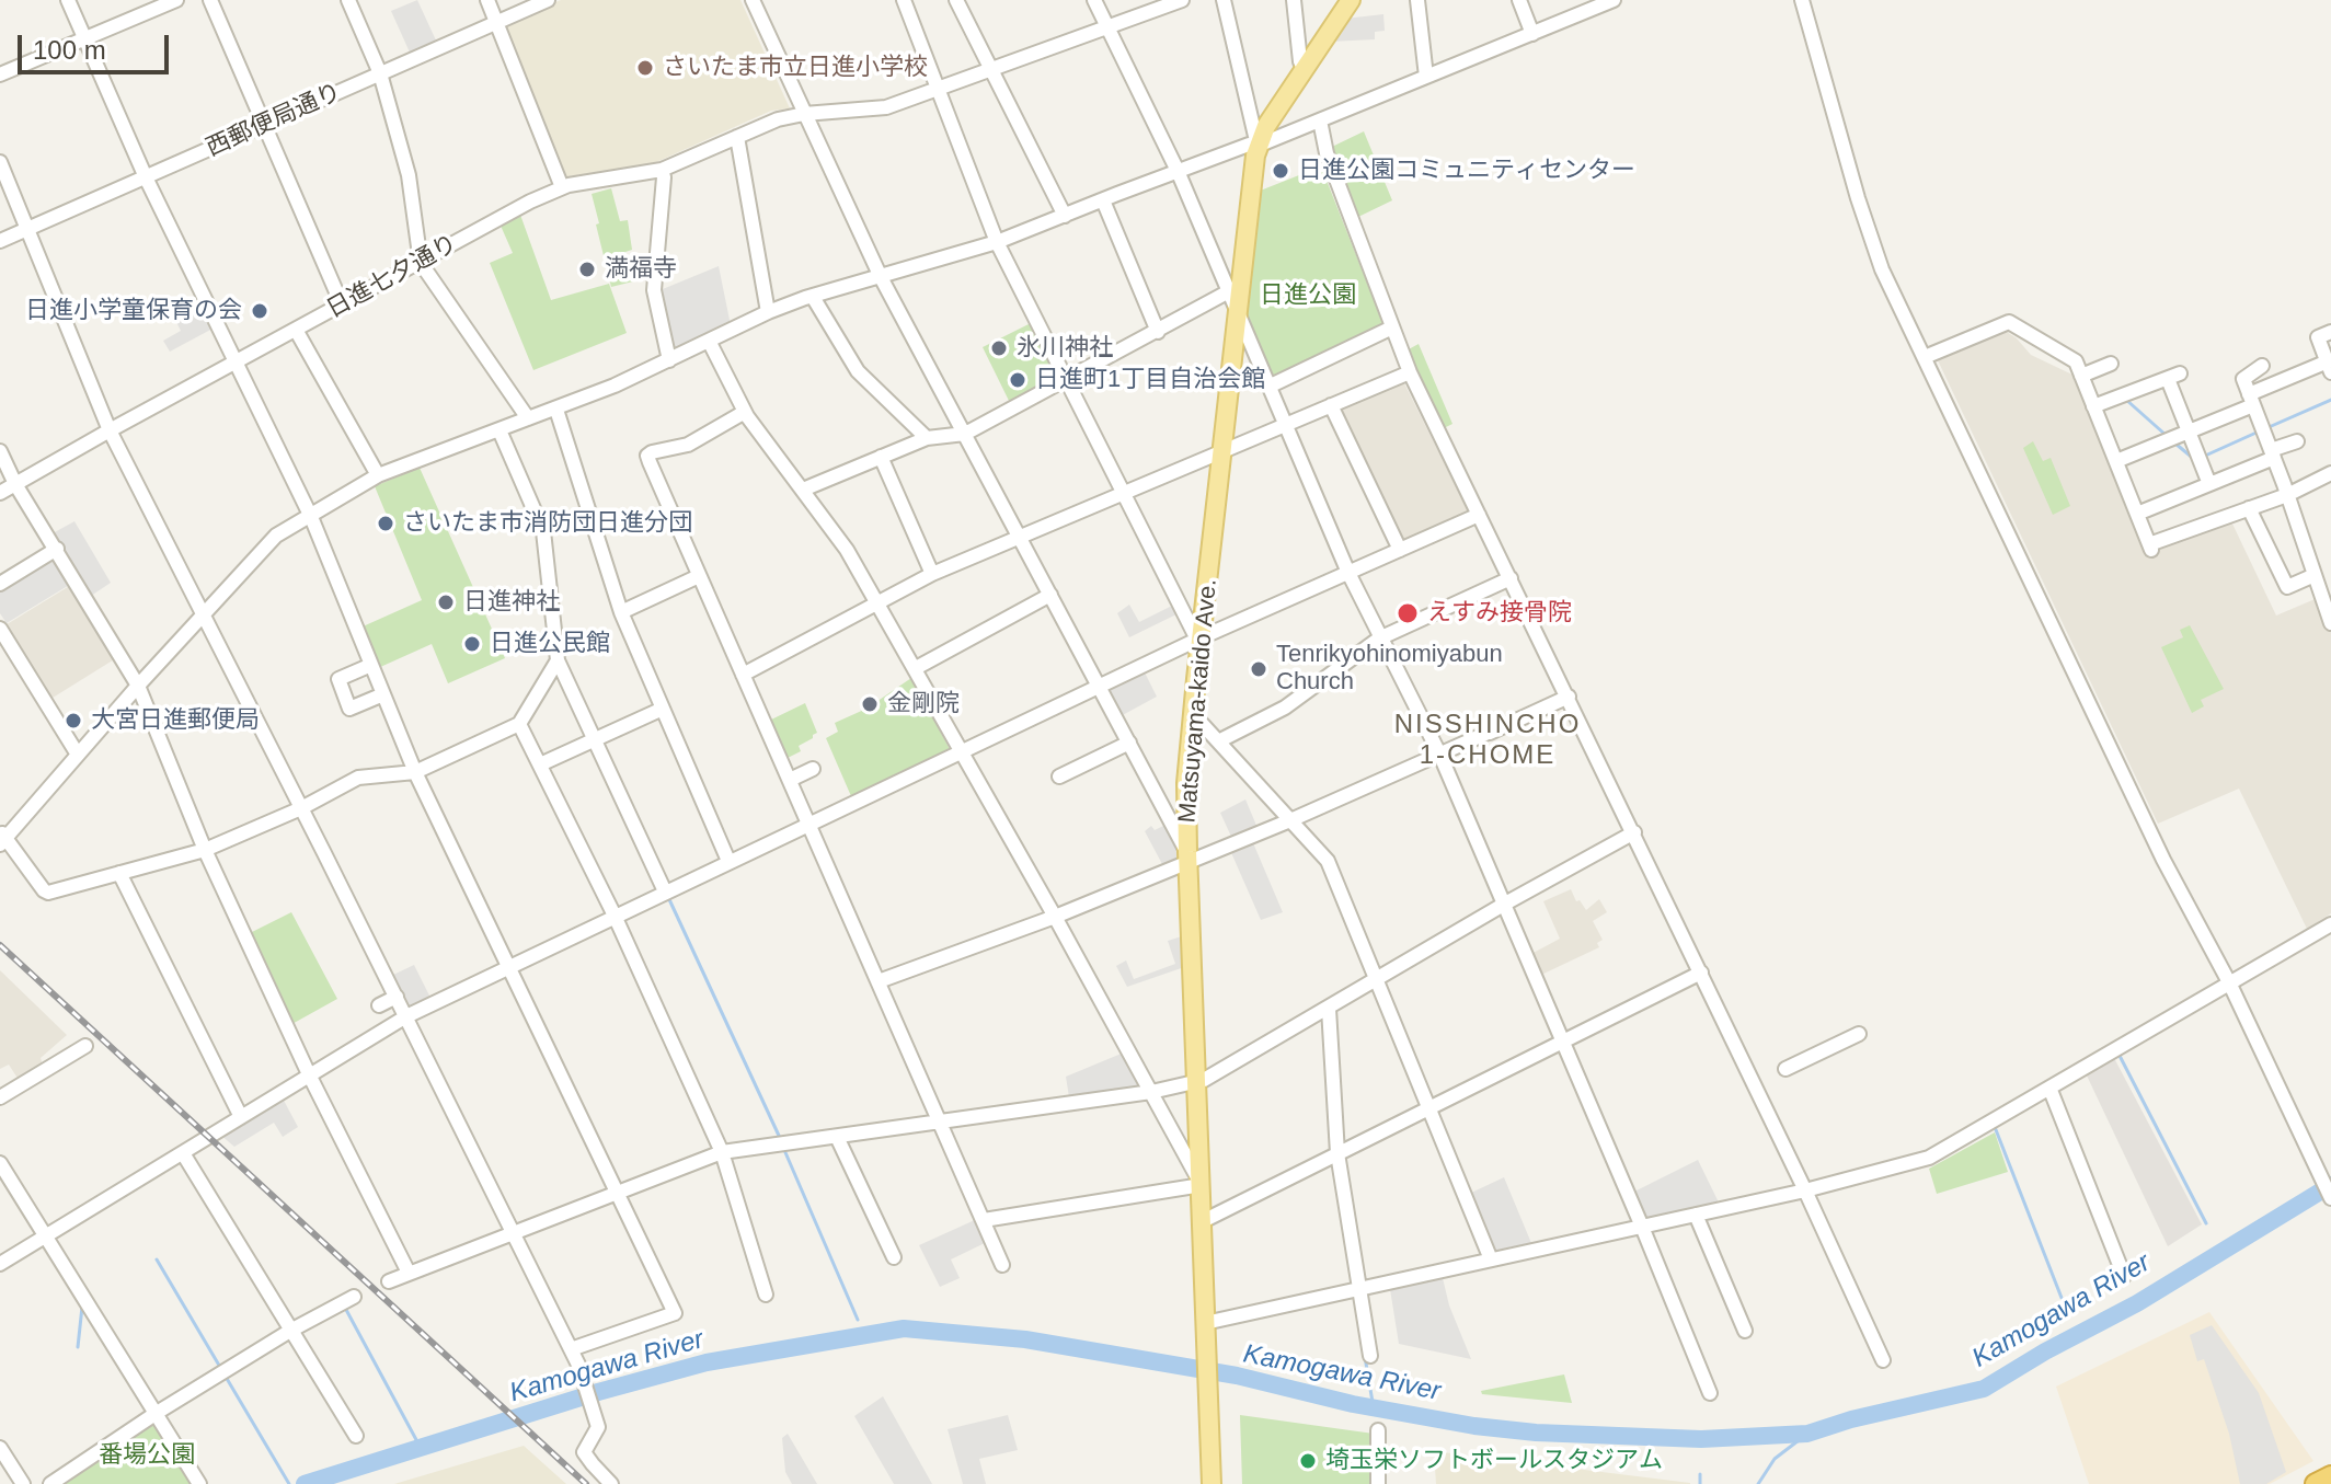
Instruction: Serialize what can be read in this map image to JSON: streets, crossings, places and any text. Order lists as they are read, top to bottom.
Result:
{
  "streets": {
    "main road": ["Matsuyama-kaido Ave."],
    "street": ["西郵便局通り", "日進七夕通り"]
  },
  "districts": ["NISSHINCHO 1-CHOME"],
  "water": ["Kamogawa River"],
  "parks": ["日進公園", "番場公園"],
  "places": [
    "さいたま市立日進小学校",
    "日進公園コミュニティセンター",
    "満福寺",
    "日進小学童保育の会",
    "氷川神社",
    "日進町1丁目自治会館",
    "さいたま市消防団日進分団",
    "日進神社",
    "えすみ接骨院",
    "日進公民館",
    "Tenrikyohinomiyabun Church",
    "金剛院",
    "大宮日進郵便局",
    "埼玉栄ソフトボールスタジアム"
  ],
  "scale_bar": "100 m"
}
